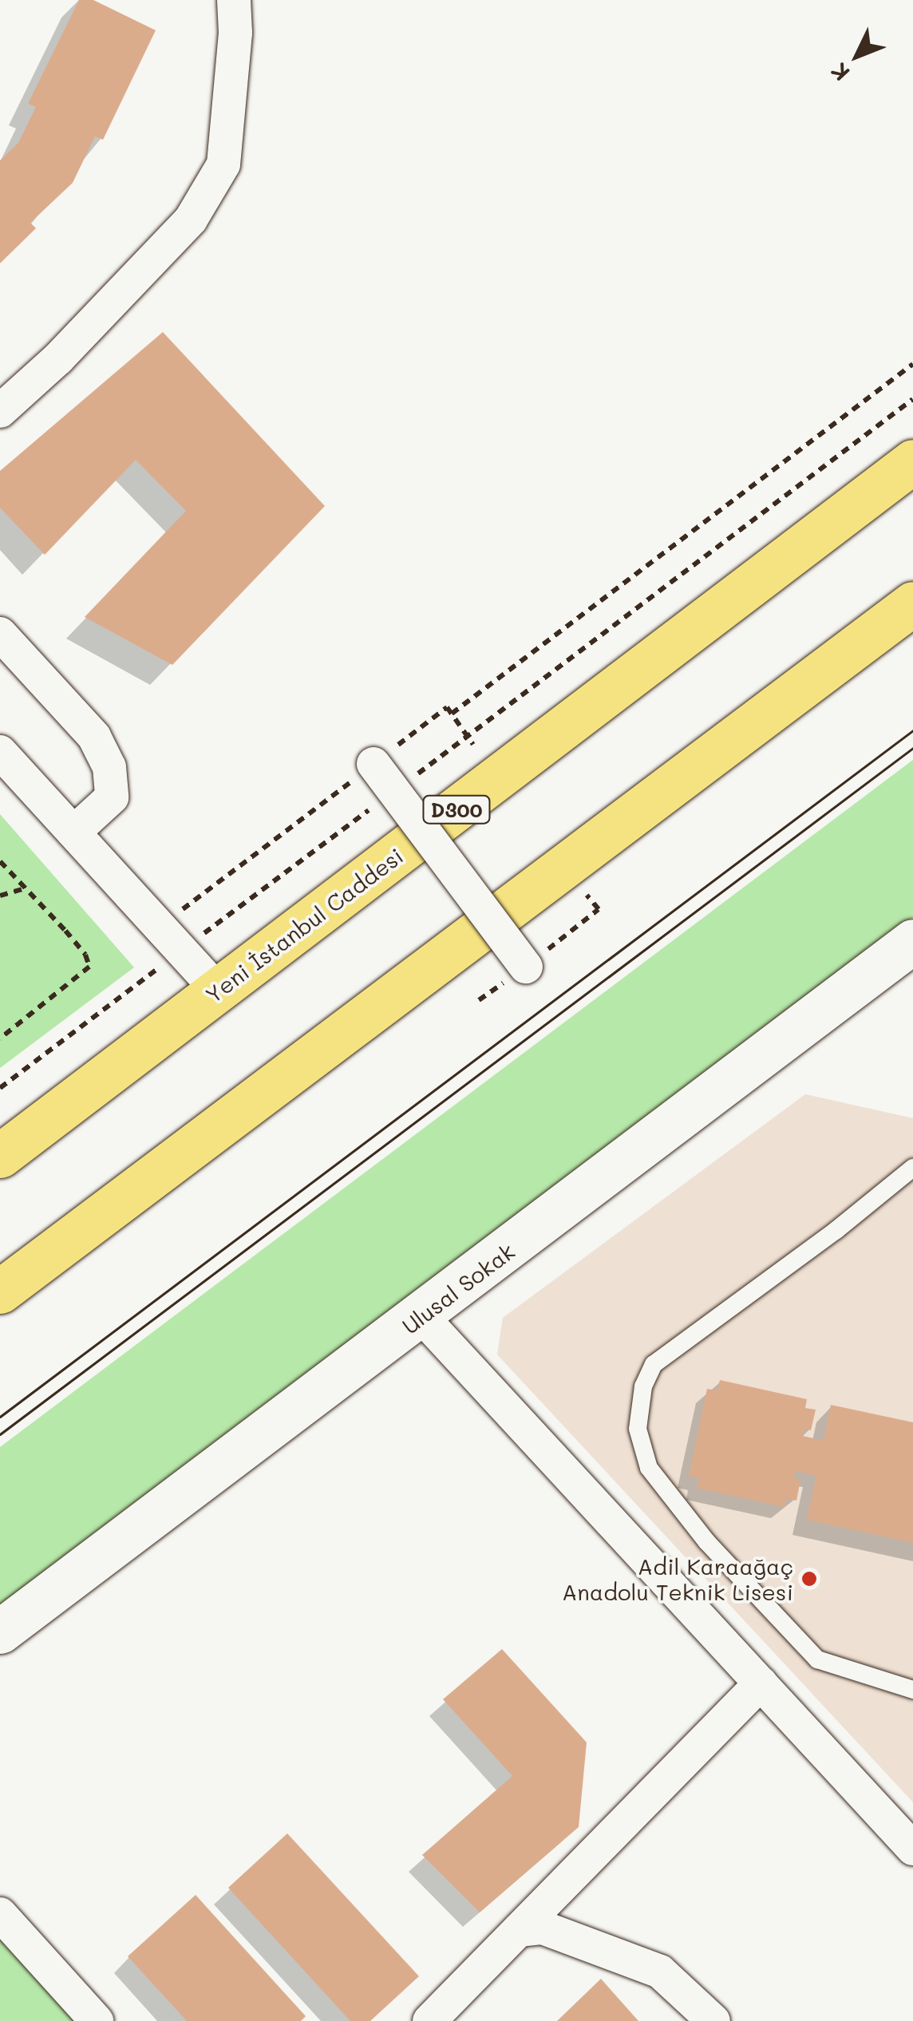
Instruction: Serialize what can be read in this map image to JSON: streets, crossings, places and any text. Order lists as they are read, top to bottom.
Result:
{
  "streets": {
    "highway": ["D300", "Yeni İstanbul Caddesi"],
    "street": ["Ulusal Sokak"]
  },
  "places": ["Adil Karaağaç Anadolu Teknik Lisesi"],
  "north": "bottom left"
}
